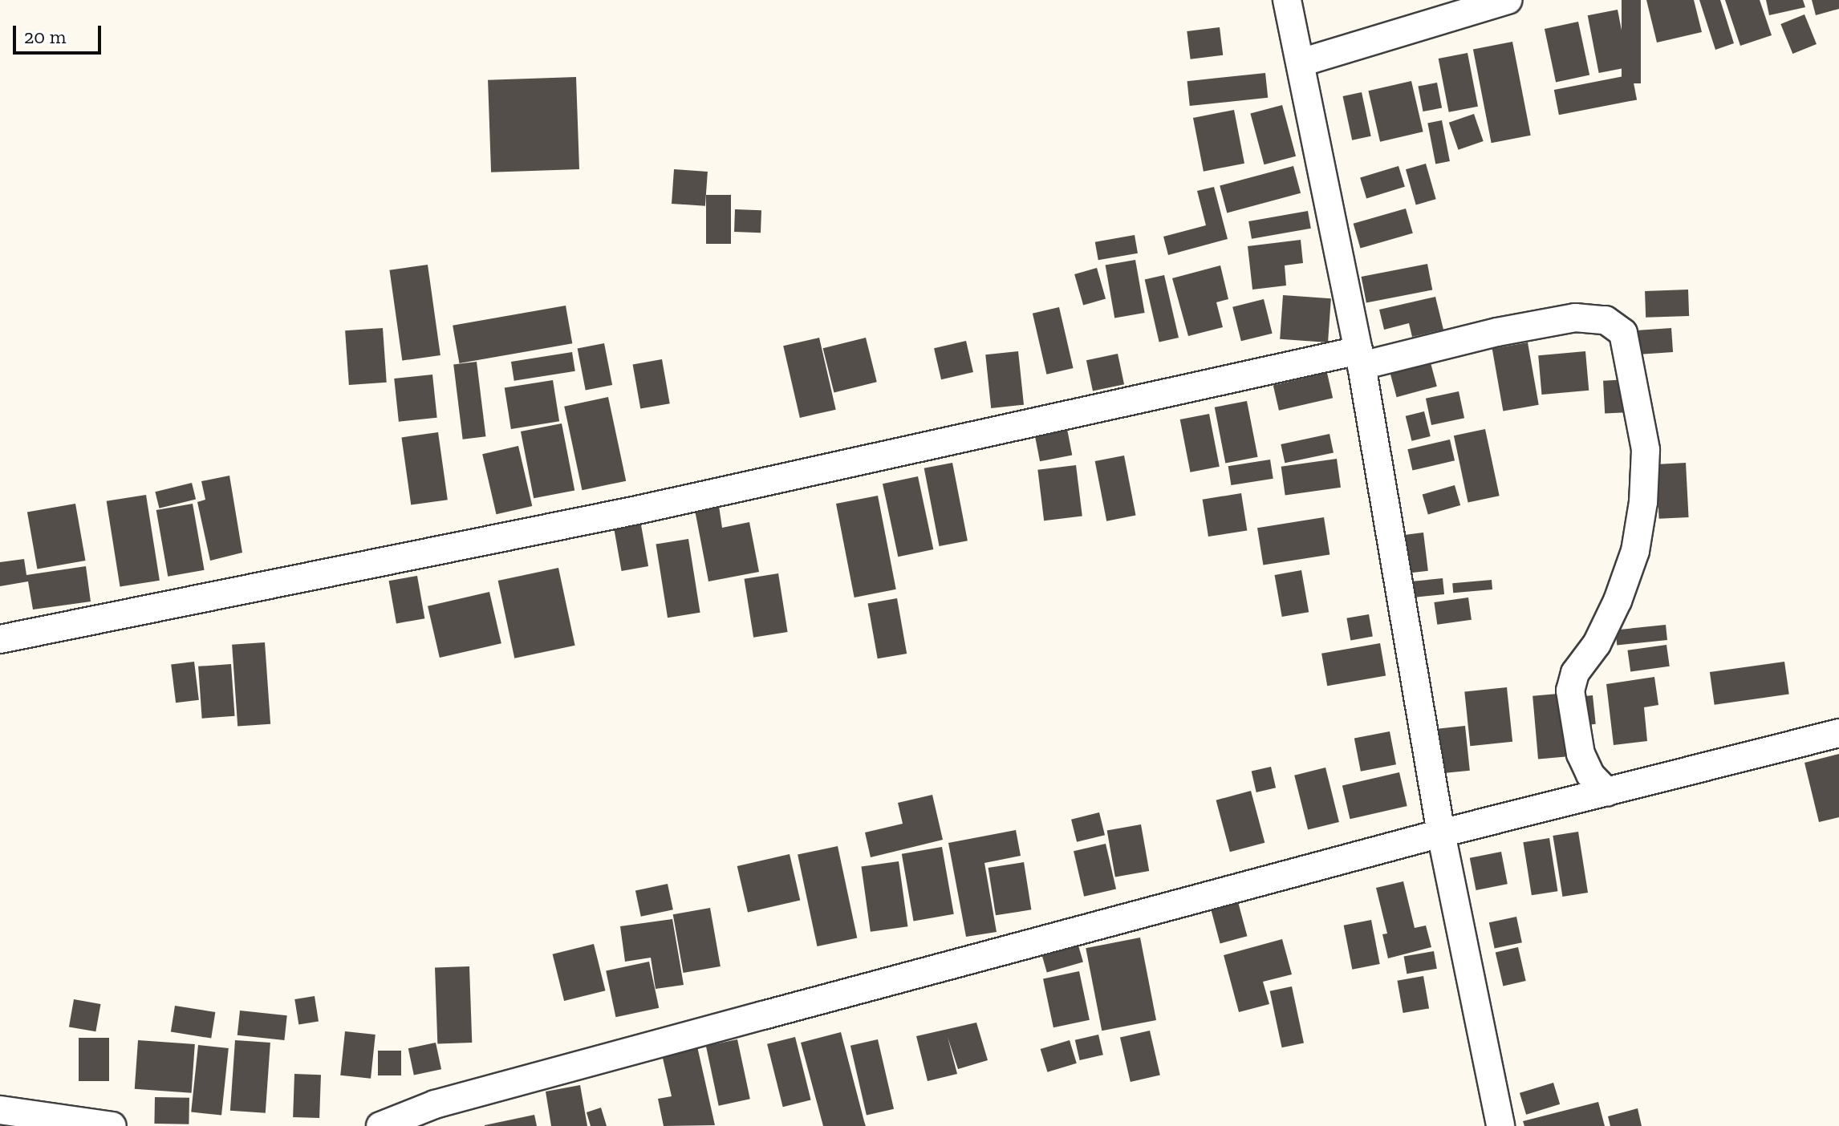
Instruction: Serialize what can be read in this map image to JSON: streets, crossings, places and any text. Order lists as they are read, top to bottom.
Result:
{
  "scale_bar": "20 m"
}
